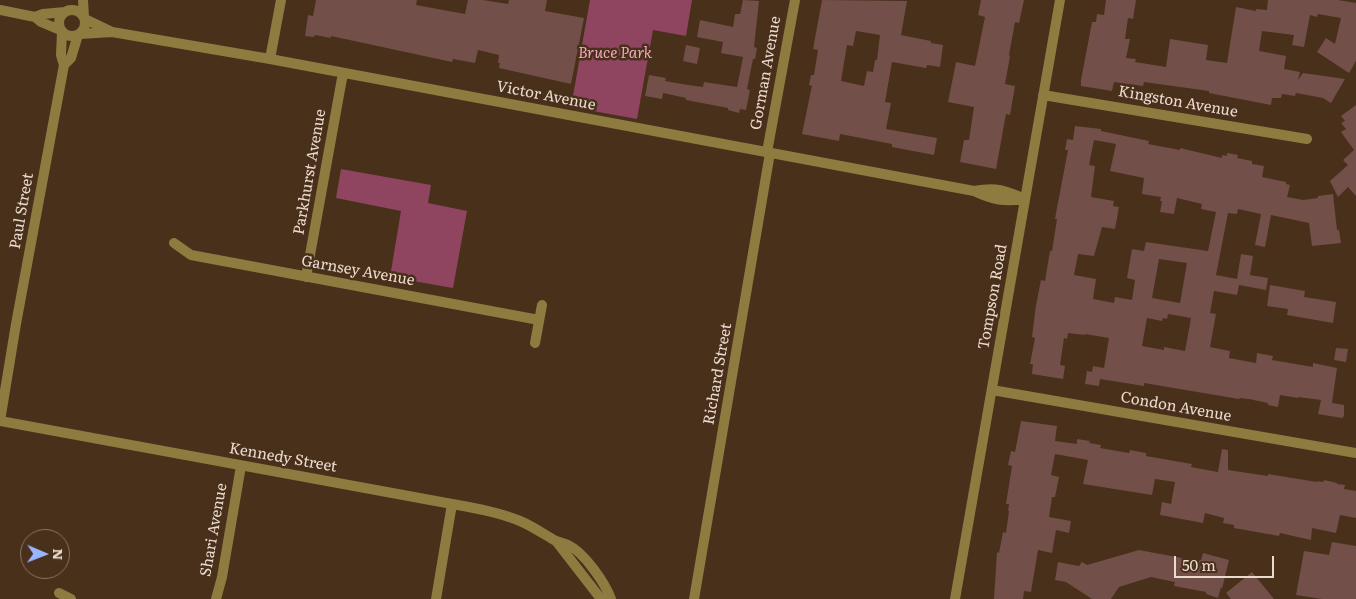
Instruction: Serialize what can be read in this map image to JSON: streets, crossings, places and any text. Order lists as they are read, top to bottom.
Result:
{
  "streets": {
    "street": [
      "Gorman Avenue",
      "Victor Avenue",
      "Kingston Avenue",
      "Parkhurst Avenue",
      "Paul Street",
      "Garnsey Avenue",
      "Tompson Road",
      "Richard Street",
      "Condon Avenue",
      "Kennedy Street",
      "Shari Avenue"
    ]
  },
  "crossings": [
    ["Gorman Avenue", "Victor Avenue"],
    ["Gorman Avenue", "Richard Street"],
    ["Victor Avenue", "Parkhurst Avenue"],
    ["Victor Avenue", "Paul Street"],
    ["Victor Avenue", "Tompson Road"],
    ["Victor Avenue", "Richard Street"],
    ["Kingston Avenue", "Tompson Road"],
    ["Parkhurst Avenue", "Garnsey Avenue"],
    ["Paul Street", "Kennedy Street"],
    ["Tompson Road", "Condon Avenue"],
    ["Kennedy Street", "Shari Avenue"]
  ],
  "parks": ["Bruce Park"],
  "scale_bar": "50 m",
  "north": "right"
}
